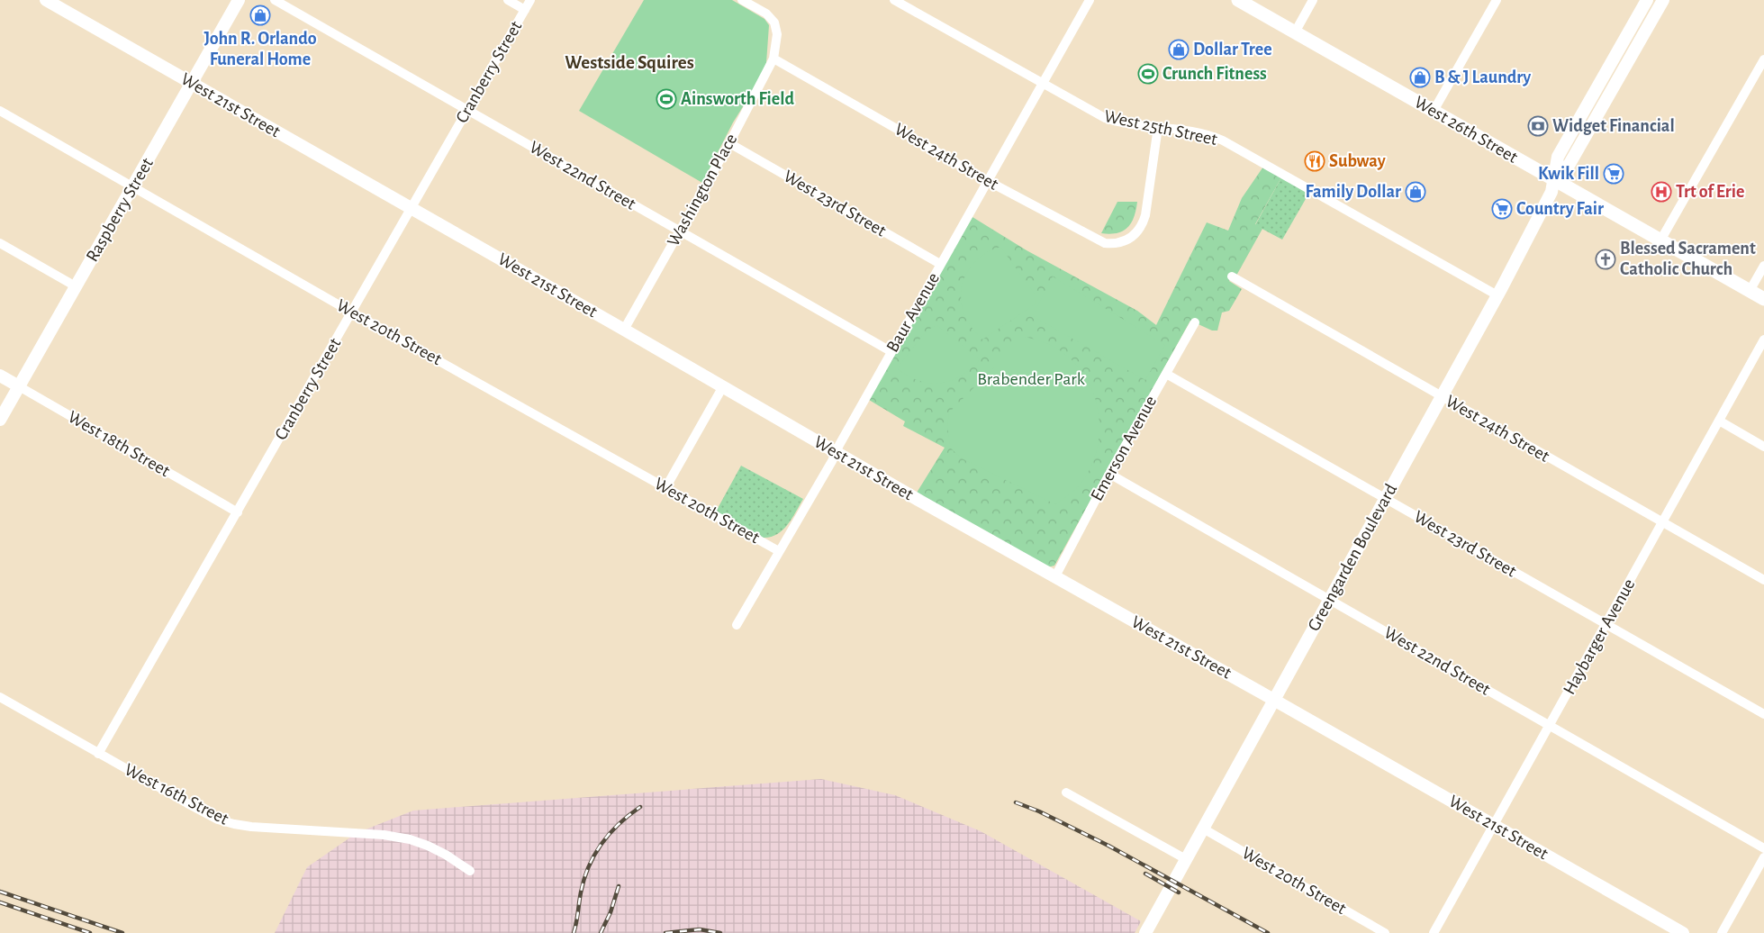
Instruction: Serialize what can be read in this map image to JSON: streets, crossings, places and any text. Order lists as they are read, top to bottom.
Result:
{
  "streets": {
    "main road": ["West 26th Street"],
    "street": [
      "Cranberry Street",
      "West 21st Street",
      "West 25th Street",
      "West 24th Street",
      "West 22nd Street",
      "Washington Place",
      "West 23rd Street",
      "Raspberry Street",
      "Baur Avenue",
      "West 20th Street",
      "West 18th Street",
      "Emerson Avenue",
      "Greengarden Boulevard",
      "Haybarger Avenue",
      "West 16th Street"
    ]
  },
  "crossings": [
    ["Cranberry Street", "West 21st Street"],
    ["Cranberry Street", "West 22nd Street"],
    ["Cranberry Street", "West 20th Street"],
    ["Cranberry Street", "West 18th Street"],
    ["Cranberry Street", "West 16th Street"],
    ["West 21st Street", "Washington Place"],
    ["West 21st Street", "Raspberry Street"],
    ["West 21st Street", "Baur Avenue"],
    ["West 21st Street", "Emerson Avenue"],
    ["West 21st Street", "Greengarden Boulevard"],
    ["West 21st Street", "Haybarger Avenue"],
    ["West 25th Street", "West 24th Street"],
    ["West 25th Street", "Baur Avenue"],
    ["West 25th Street", "Greengarden Boulevard"],
    ["West 26th Street", "Greengarden Boulevard"],
    ["West 24th Street", "Washington Place"],
    ["West 24th Street", "Baur Avenue"],
    ["West 24th Street", "Greengarden Boulevard"],
    ["West 24th Street", "Haybarger Avenue"],
    ["West 22nd Street", "Washington Place"],
    ["West 22nd Street", "Baur Avenue"],
    ["West 22nd Street", "Emerson Avenue"],
    ["West 22nd Street", "Greengarden Boulevard"],
    ["West 22nd Street", "Haybarger Avenue"],
    ["Washington Place", "West 23rd Street"],
    ["West 23rd Street", "Baur Avenue"],
    ["West 23rd Street", "Emerson Avenue"],
    ["West 23rd Street", "Greengarden Boulevard"],
    ["West 23rd Street", "Haybarger Avenue"],
    ["Raspberry Street", "West 20th Street"],
    ["Raspberry Street", "West 18th Street"],
    ["Baur Avenue", "West 20th Street"],
    ["West 20th Street", "Greengarden Boulevard"]
  ],
  "districts": ["Westside Squires"],
  "parks": ["Brabender Park"],
  "places": {
    "shop": [
      "John R. Orlando Funeral Home",
      "Dollar Tree",
      "B & J Laundry",
      "Family Dollar"
    ],
    "sports": ["Crunch Fitness", "Ainsworth Field"],
    "bank": ["Widget Financial"],
    "restaurant": ["Subway"],
    "supermarket": ["Kwik Fill", "Country Fair"],
    "hospital": ["Trt of Erie"],
    "church": ["Blessed Sacrament Catholic Church"]
  }
}
